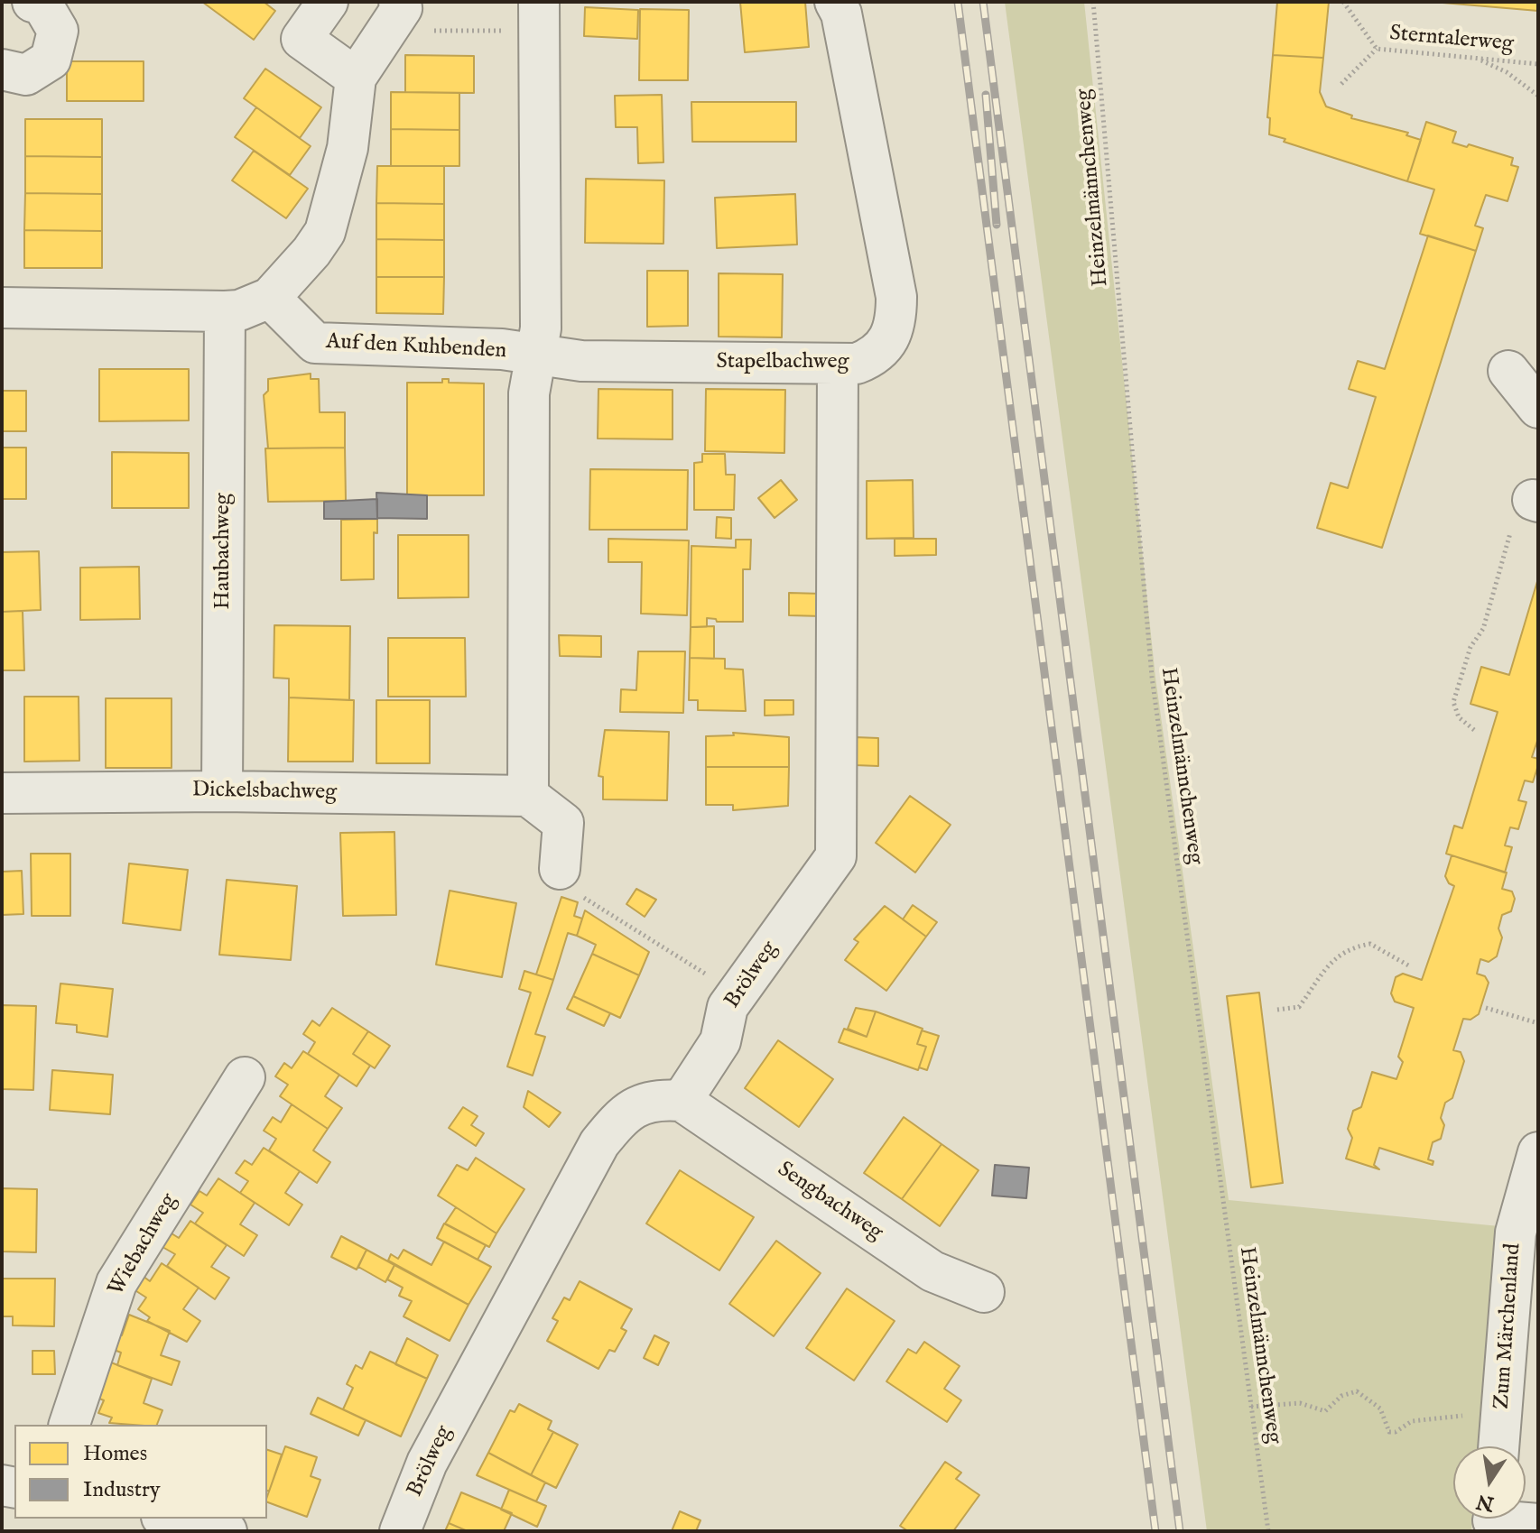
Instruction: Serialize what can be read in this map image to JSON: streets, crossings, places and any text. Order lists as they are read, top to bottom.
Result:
{
  "streets": {
    "street": [
      "Auf den Kuhbenden",
      "Stapelbachweg",
      "Haubachweg",
      "Dickelsbachweg",
      "Brölweg",
      "Sengbachweg",
      "Wiebachweg",
      "Zum Märchenland"
    ],
    "path": ["Sterntalerweg", "Heinzelmännchenweg"]
  },
  "crossings": [
    ["Auf den Kuhbenden", "Stapelbachweg"],
    ["Stapelbachweg", "Brölweg"],
    ["Haubachweg", "Dickelsbachweg"],
    ["Brölweg", "Sengbachweg"]
  ],
  "legend": ["Homes", "Industry"],
  "north": "bottom"
}
